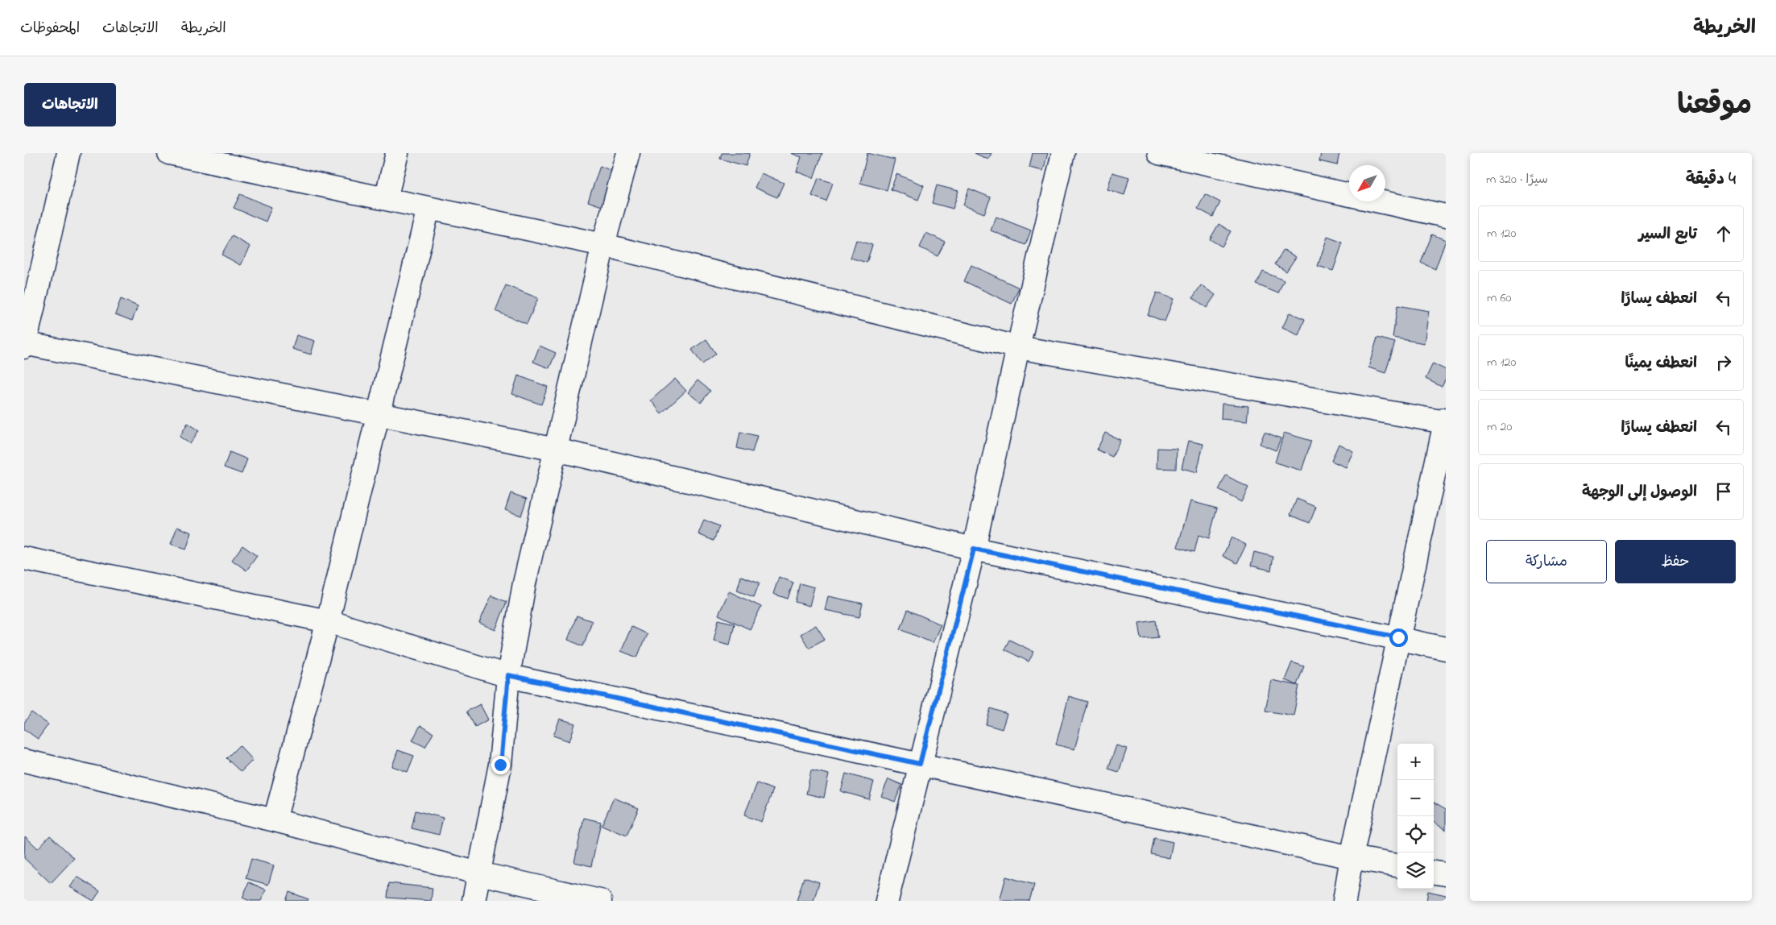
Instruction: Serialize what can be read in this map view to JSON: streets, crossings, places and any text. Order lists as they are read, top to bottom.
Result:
{
  "north": "bottom left",
  "page": {
    "header": "الخريطة",
    "nav": ["الخريطة", "الاتجاهات", "المحفوظات"],
    "title": "موقعنا",
    "buttons": [
      "الاتجاهات",
      ["حفظ", "مشاركة"]
    ],
    "heading": ["4 دقيقة", "سيرًا · 320 m"],
    "list": [
      ["تابع السير", "120 m"],
      ["انعطف يسارًا", "60 m"],
      ["انعطف يمينًا", "120 m"],
      ["انعطف يسارًا", "20 m"],
      "الوصول إلى الوجهة"
    ],
    "map_buttons": ["+", "−"]
  }
}
